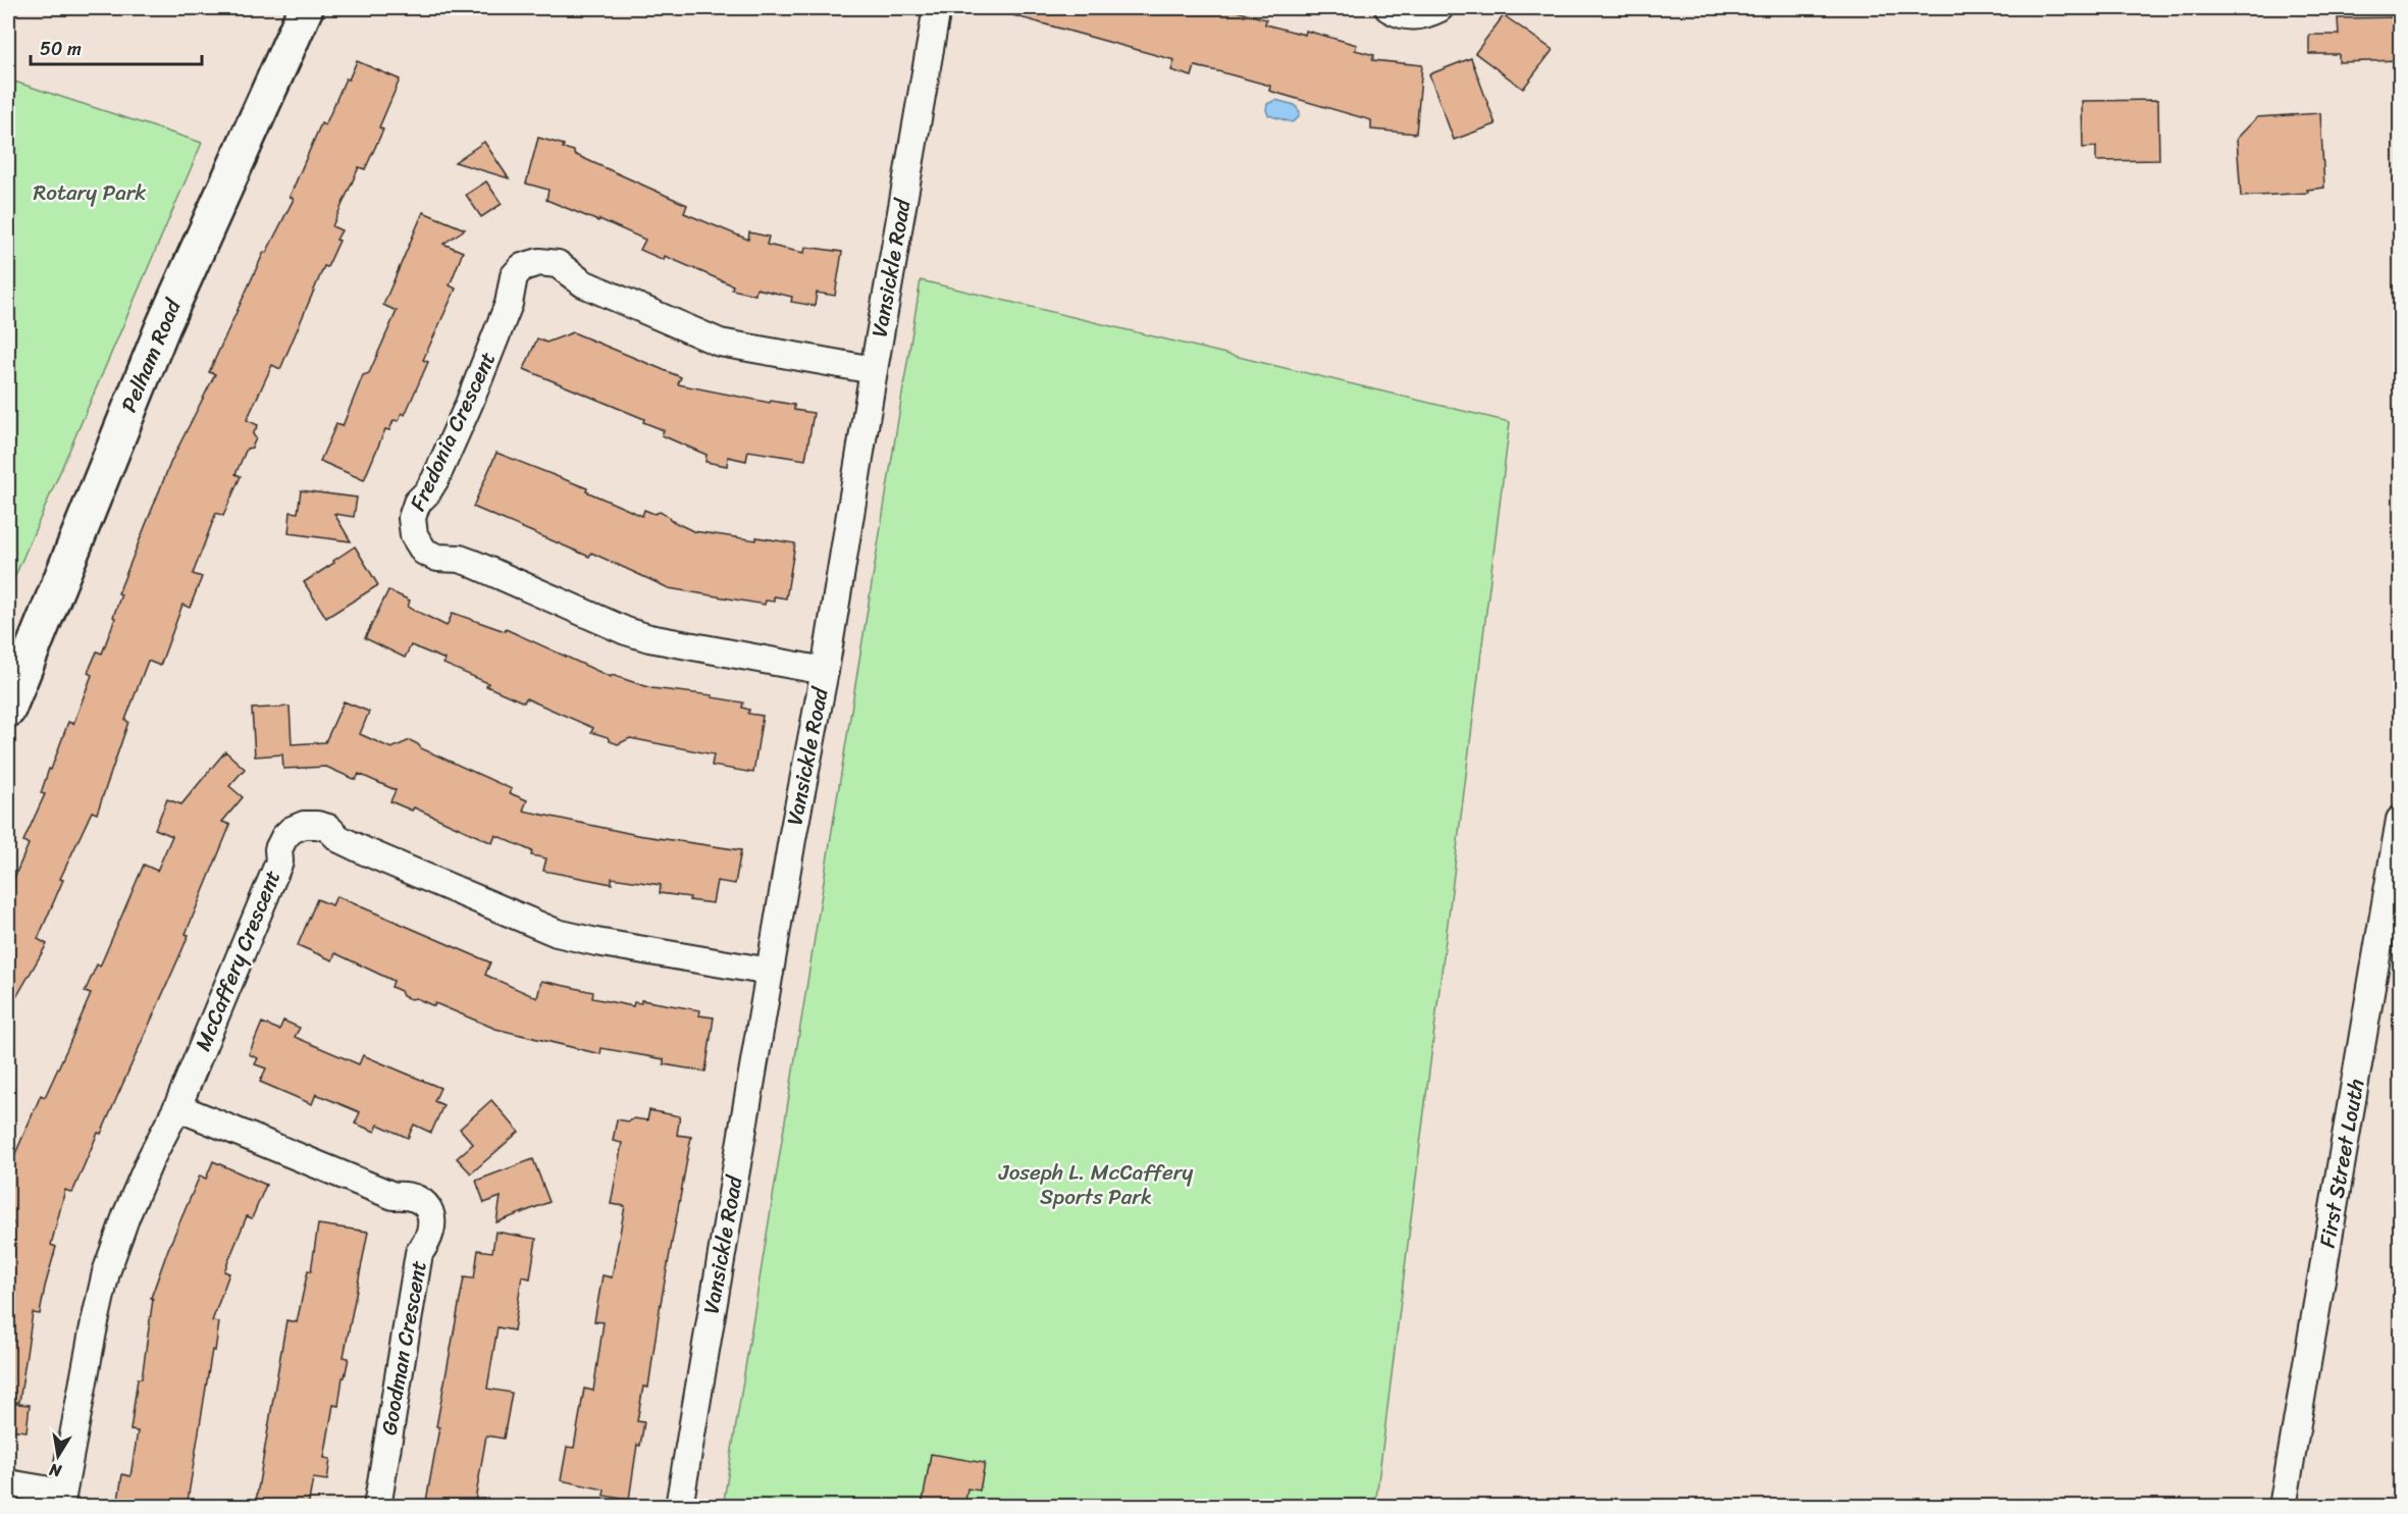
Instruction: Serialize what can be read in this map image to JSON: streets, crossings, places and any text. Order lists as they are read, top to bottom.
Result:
{
  "streets": {
    "main road": ["Pelham Road"],
    "street": [
      "Vansickle Road",
      "Fredonia Crescent",
      "McCaffery Crescent",
      "First Street Louth",
      "Goodman Crescent"
    ]
  },
  "crossings": [
    ["Vansickle Road", "Fredonia Crescent"],
    ["Vansickle Road", "McCaffery Crescent"],
    ["McCaffery Crescent", "Goodman Crescent"]
  ],
  "parks": ["Rotary Park", "Joseph L. McCaffery Sports Park"],
  "scale_bar": "50 m",
  "north": "bottom"
}
